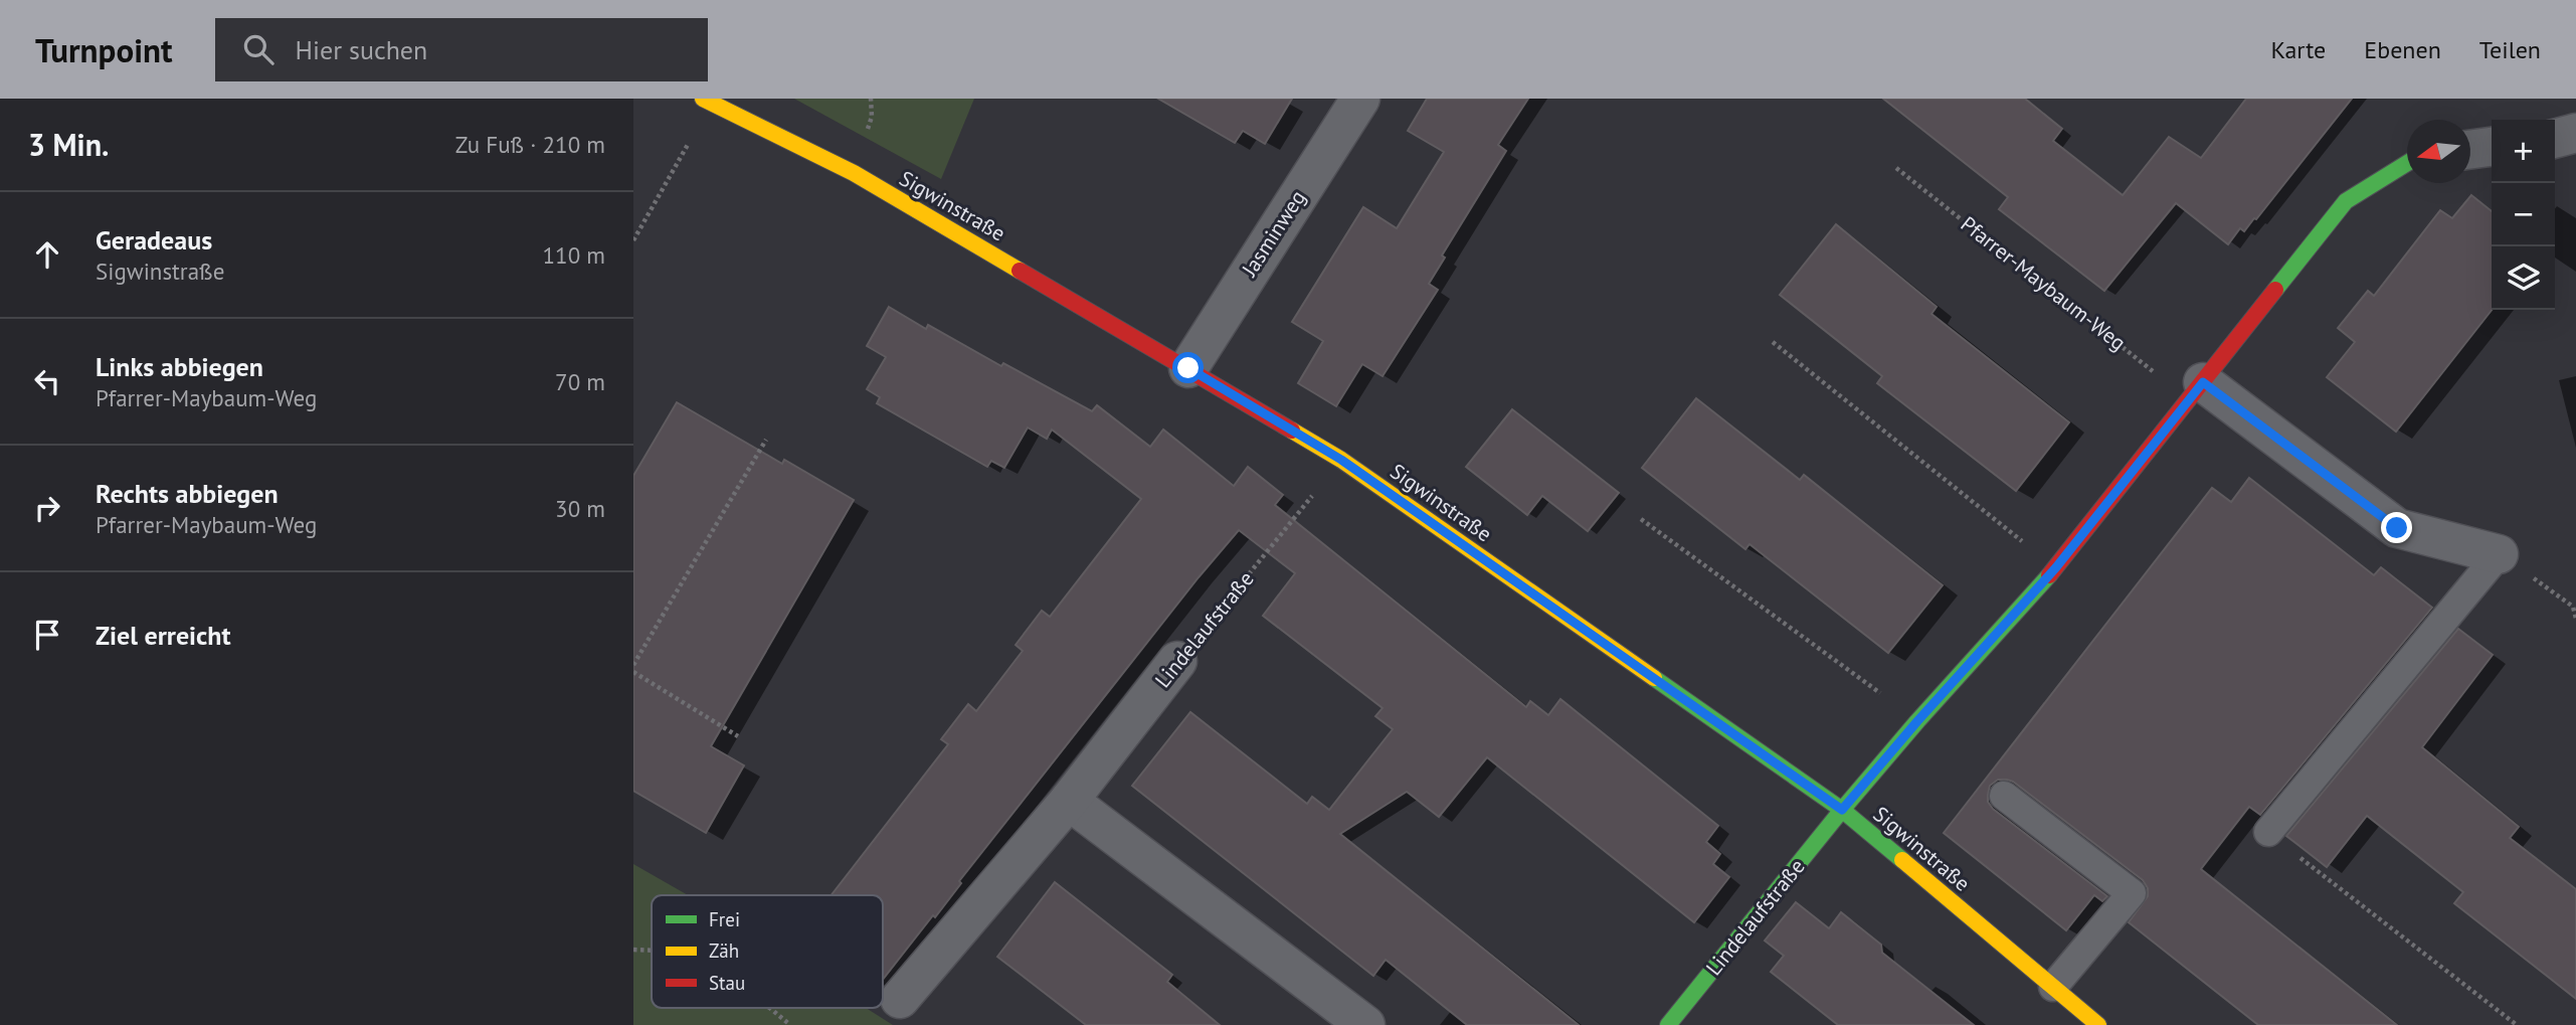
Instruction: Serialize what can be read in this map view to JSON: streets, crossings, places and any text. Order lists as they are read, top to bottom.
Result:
{
  "streets": {
    "street": ["Sigwinstraße", "Jasminweg", "Lindelaufstraße"],
    "path": ["Pfarrer-Maybaum-Weg"]
  },
  "crossings": [
    ["Sigwinstraße", "Jasminweg"],
    ["Sigwinstraße", "Lindelaufstraße"]
  ],
  "legend": ["Frei", "Zäh", "Stau"],
  "north": "left",
  "page": {
    "header": "Turnpoint",
    "search": "Hier suchen",
    "nav": ["Karte", "Ebenen", "Teilen"],
    "heading": ["3 Min.", "Zu Fuß · 210 m"],
    "map_buttons": ["+", "−"],
    "list": [
      ["Geradeaus", "Sigwinstraße", "110 m"],
      ["Links abbiegen", "Pfarrer-Maybaum-Weg", "70 m"],
      ["Rechts abbiegen", "Pfarrer-Maybaum-Weg", "30 m"],
      "Ziel erreicht"
    ]
  }
}
